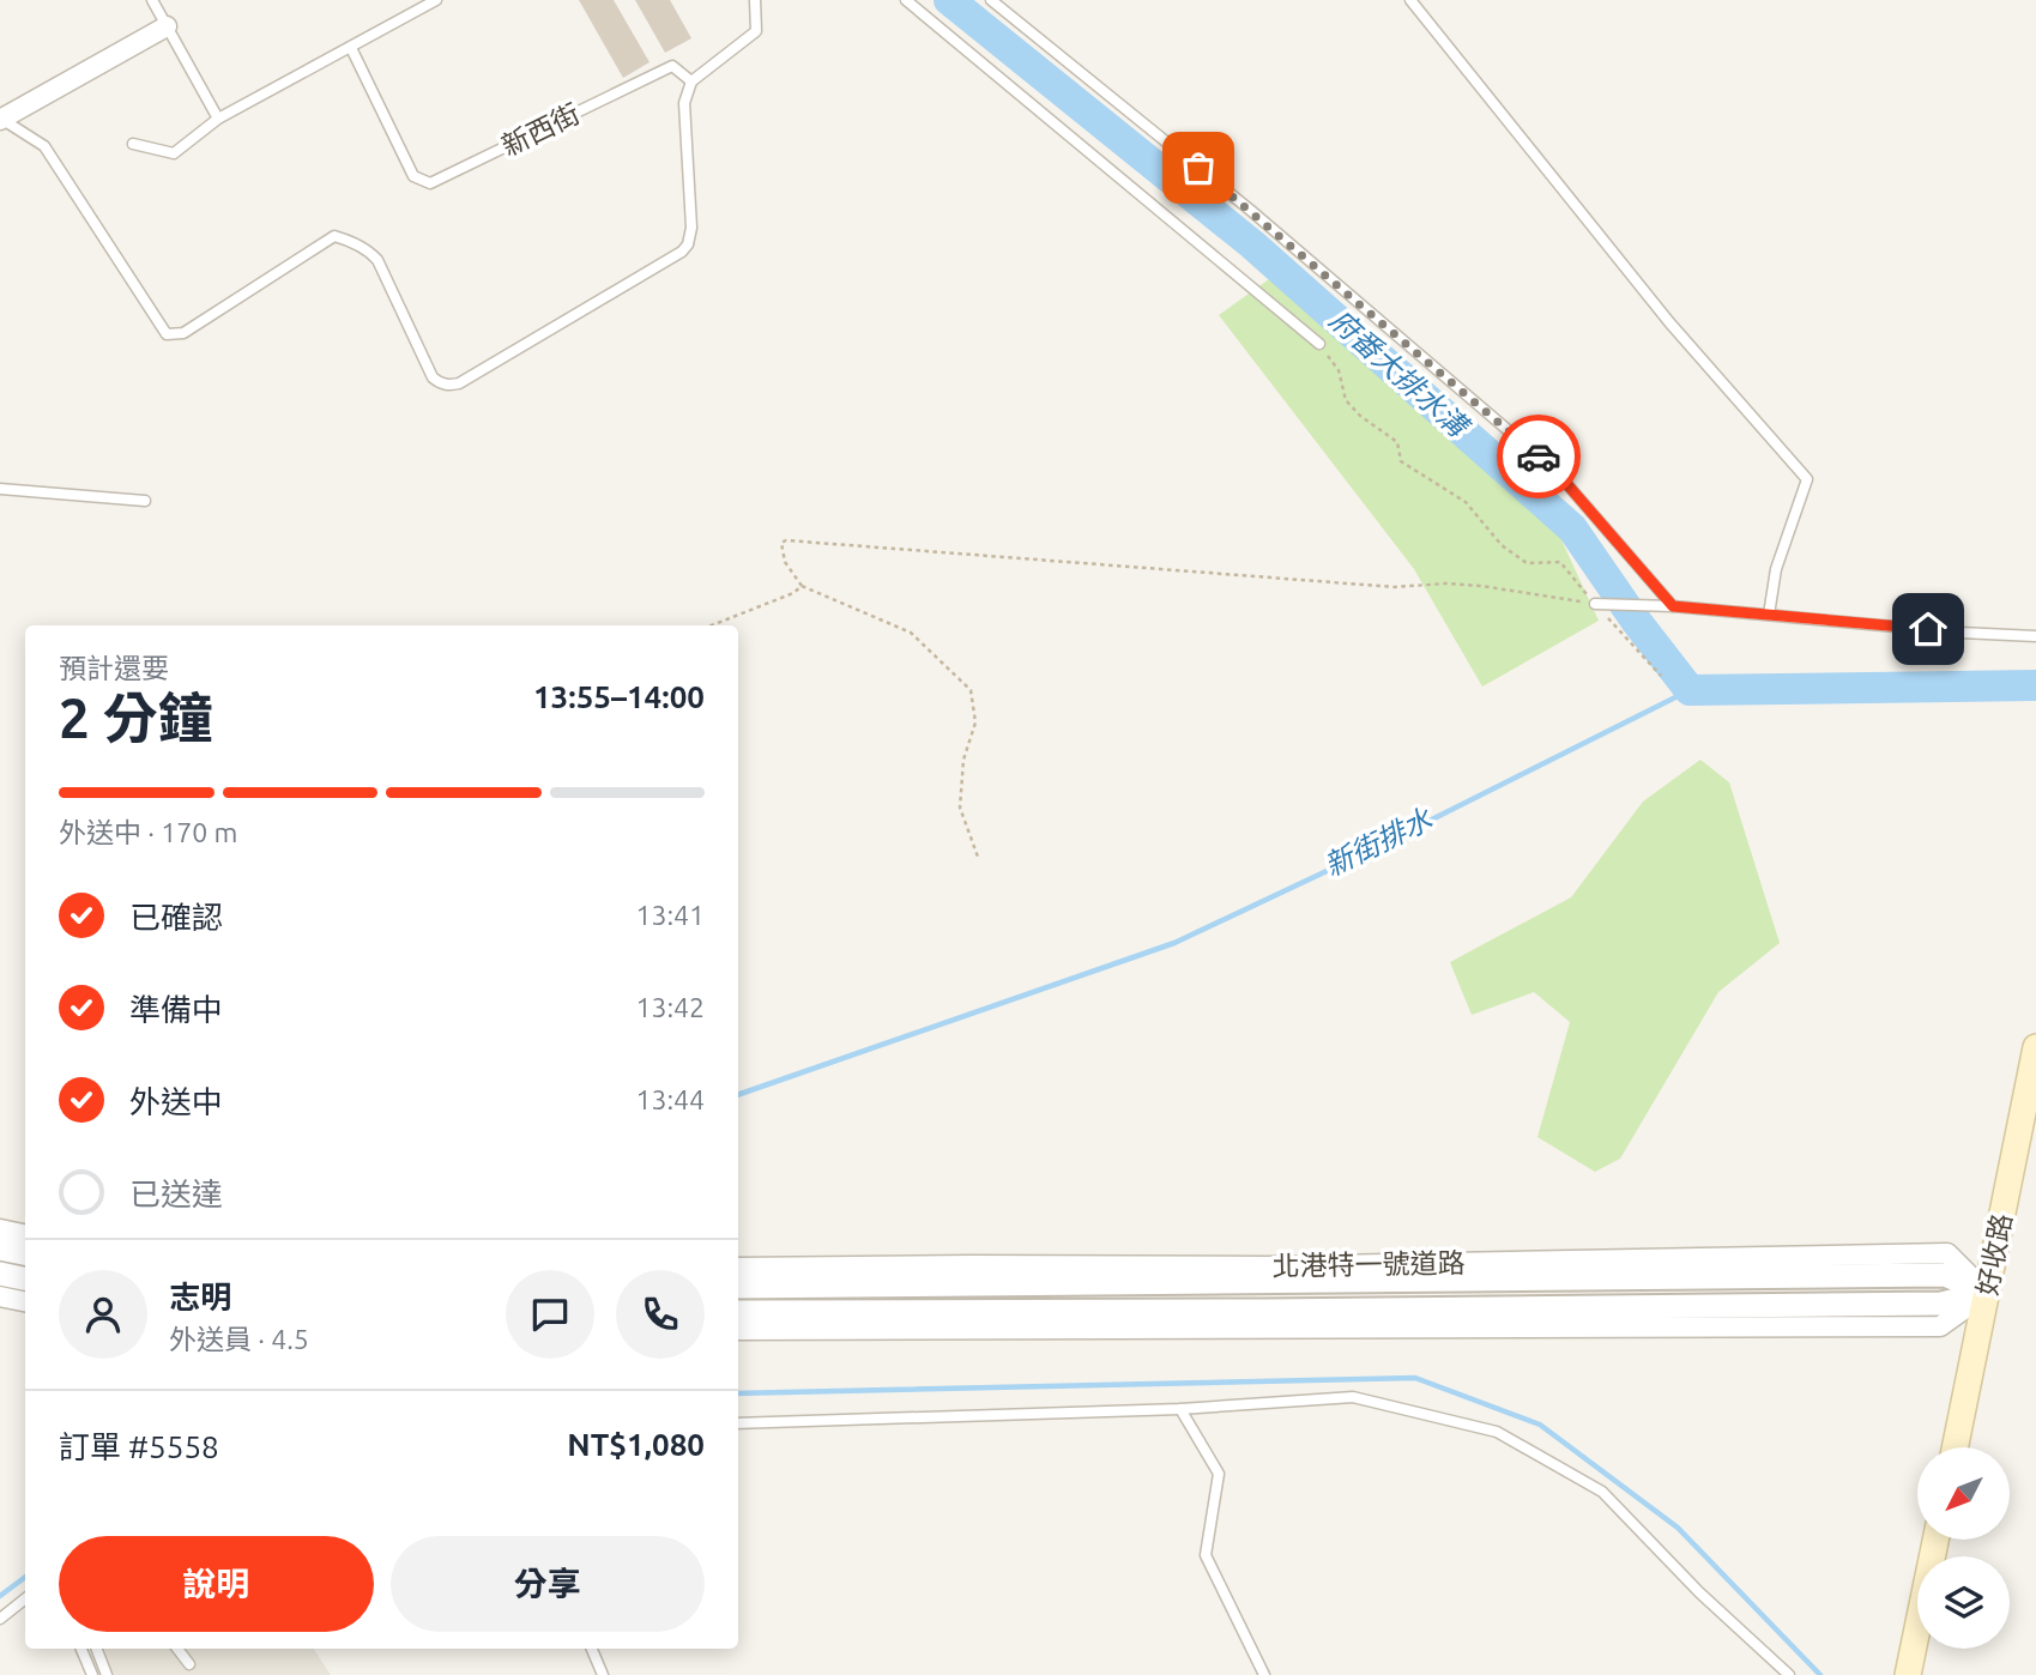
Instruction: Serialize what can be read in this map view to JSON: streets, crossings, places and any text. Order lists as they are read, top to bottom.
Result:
{
  "streets": {
    "main road": ["好收路"],
    "street": ["北港特一號道路"],
    "lane": ["新西街"]
  },
  "crossings": [
    ["好收路", "北港特一號道路"]
  ],
  "water": ["府番大排水溝", "新街排水"],
  "north": "bottom left",
  "page": {
    "heading": ["2 分鐘", "預計還要", "13:55–14:00"],
    "panel": [
      "志明",
      "外送員 · 4.5",
      "訂單 #5558",
      "NT$1,080"
    ],
    "bar": "外送中 · 170 m",
    "list": [
      ["已確認", "13:41"],
      ["準備中", "13:42"],
      ["外送中", "13:44"],
      "已送達"
    ],
    "buttons": ["說明", "分享"]
  }
}
